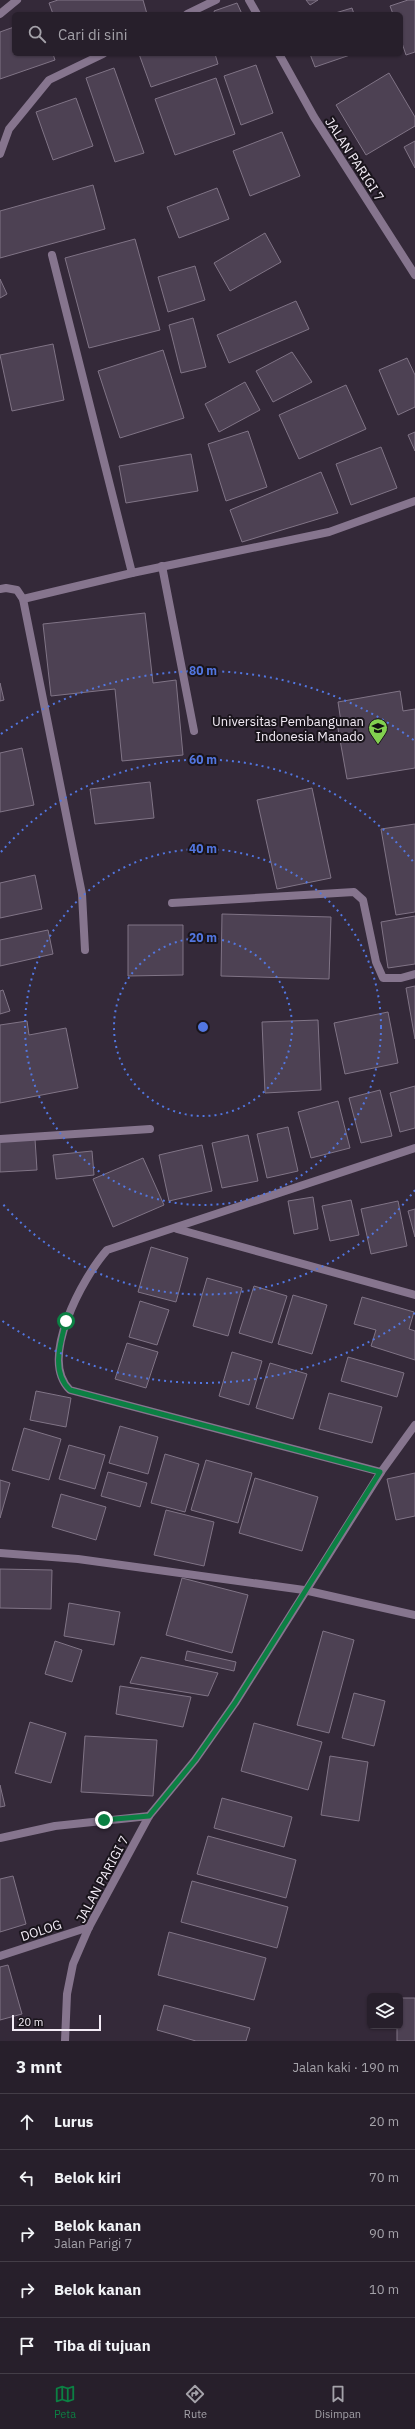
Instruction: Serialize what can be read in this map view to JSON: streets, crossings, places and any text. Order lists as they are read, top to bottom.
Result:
{
  "streets": {
    "street": ["JALAN PARIGI 7", "DOLOG"]
  },
  "crossings": [
    ["JALAN PARIGI 7", "DOLOG"]
  ],
  "places": {
    "school or university": ["Universitas Pembangunan Indonesia Manado"]
  },
  "scale_bar": "20 m",
  "page": {
    "search": "Cari di sini",
    "scale": "20 m",
    "heading": ["3 mnt", "Jalan kaki · 190 m"],
    "list": [
      ["Lurus", "20 m"],
      ["Belok kiri", "70 m"],
      ["Belok kanan", "Jalan Parigi 7", "90 m"],
      ["Belok kanan", "10 m"],
      "Tiba di tujuan"
    ],
    "nav": ["Peta", "Rute", "Disimpan"]
  },
  "rings": [
    "80 m",
    "60 m",
    "40 m",
    "20 m"
  ]
}
